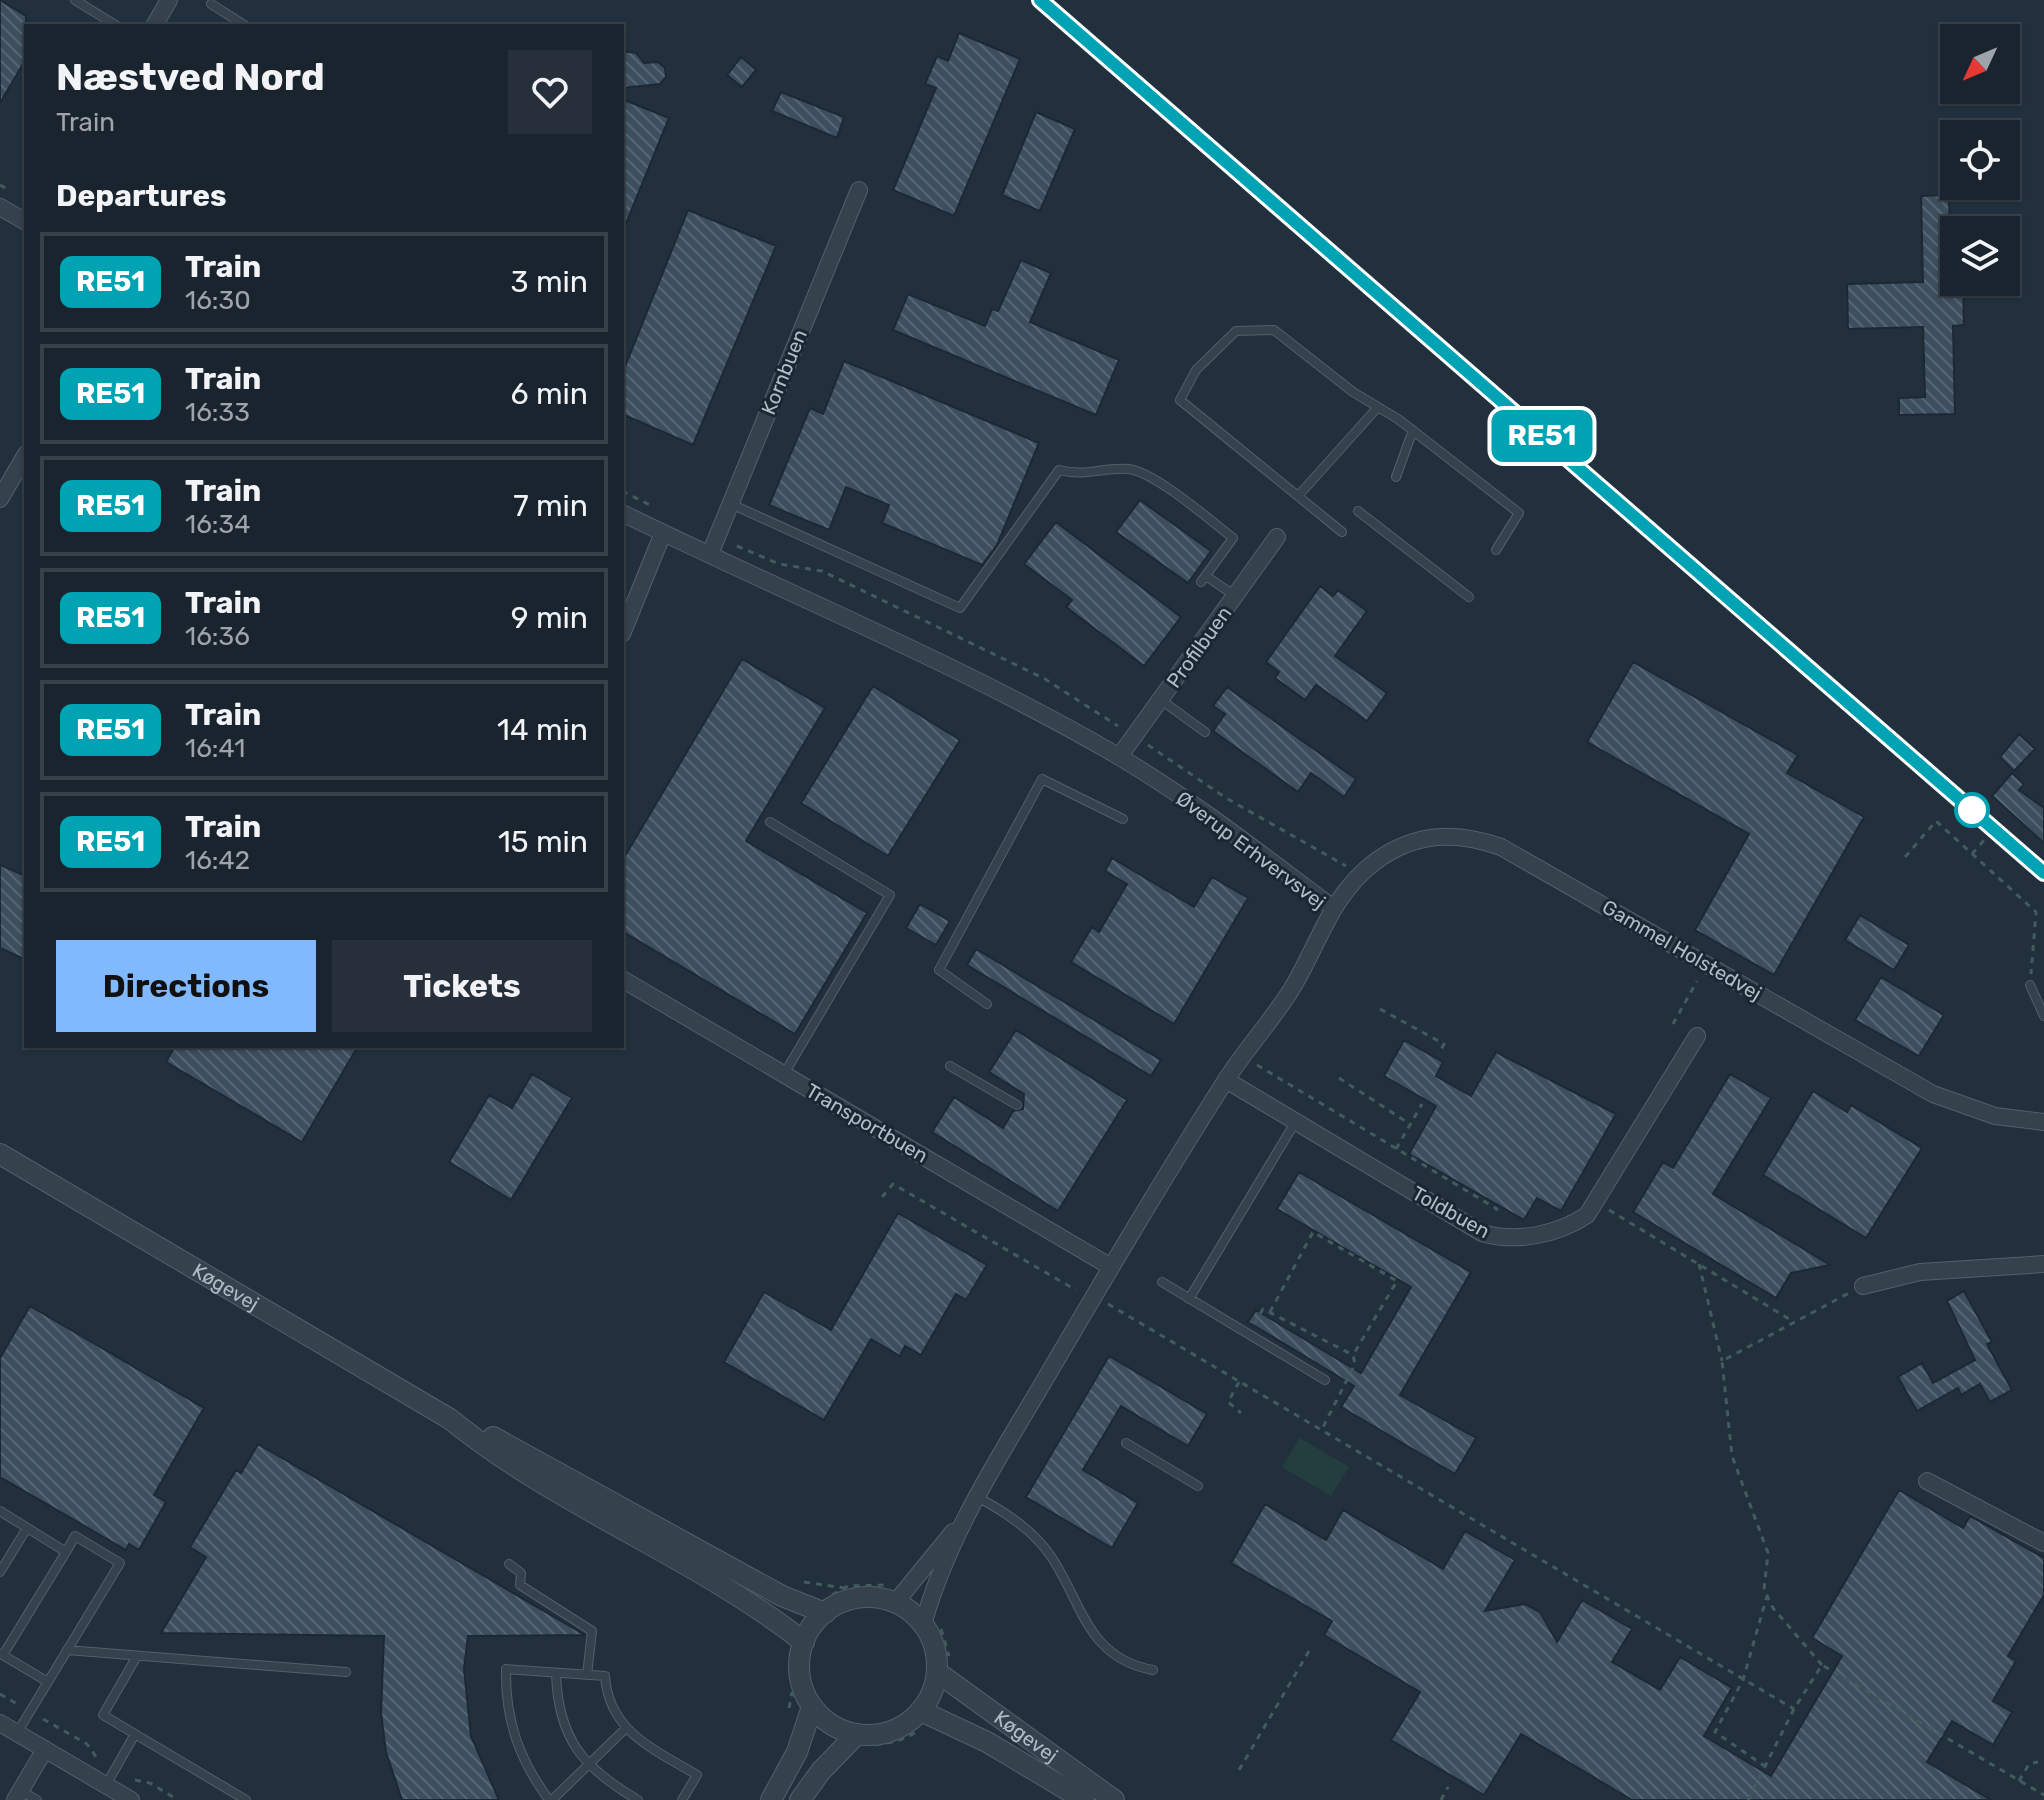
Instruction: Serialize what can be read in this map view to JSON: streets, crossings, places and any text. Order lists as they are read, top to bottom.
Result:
{
  "streets": {
    "street": [
      "Kornbuen",
      "Profilbuen",
      "Øverup Erhvervsvej",
      "Gammel Holstedvej",
      "Transportbuen",
      "Toldbuen",
      "Køgevej"
    ]
  },
  "crossings": [
    ["Kornbuen", "Øverup Erhvervsvej"],
    ["Profilbuen", "Øverup Erhvervsvej"],
    ["Øverup Erhvervsvej", "Gammel Holstedvej"],
    ["Øverup Erhvervsvej", "Transportbuen"],
    ["Øverup Erhvervsvej", "Toldbuen"],
    ["Øverup Erhvervsvej", "Køgevej"]
  ],
  "north": "bottom left",
  "page": {
    "on_map": "RE51",
    "heading": [
      ["Næstved Nord", "Train"],
      "Departures"
    ],
    "list": [
      {
        "mark": "RE51",
        "name": "Train",
        "note": "16:30",
        "value": "3 min"
      },
      {
        "mark": "RE51",
        "name": "Train",
        "note": "16:33",
        "value": "6 min"
      },
      {
        "mark": "RE51",
        "name": "Train",
        "note": "16:34",
        "value": "7 min"
      },
      {
        "mark": "RE51",
        "name": "Train",
        "note": "16:36",
        "value": "9 min"
      },
      {
        "mark": "RE51",
        "name": "Train",
        "note": "16:41",
        "value": "14 min"
      },
      {
        "mark": "RE51",
        "name": "Train",
        "note": "16:42",
        "value": "15 min"
      }
    ],
    "buttons": ["Directions", "Tickets"]
  }
}
